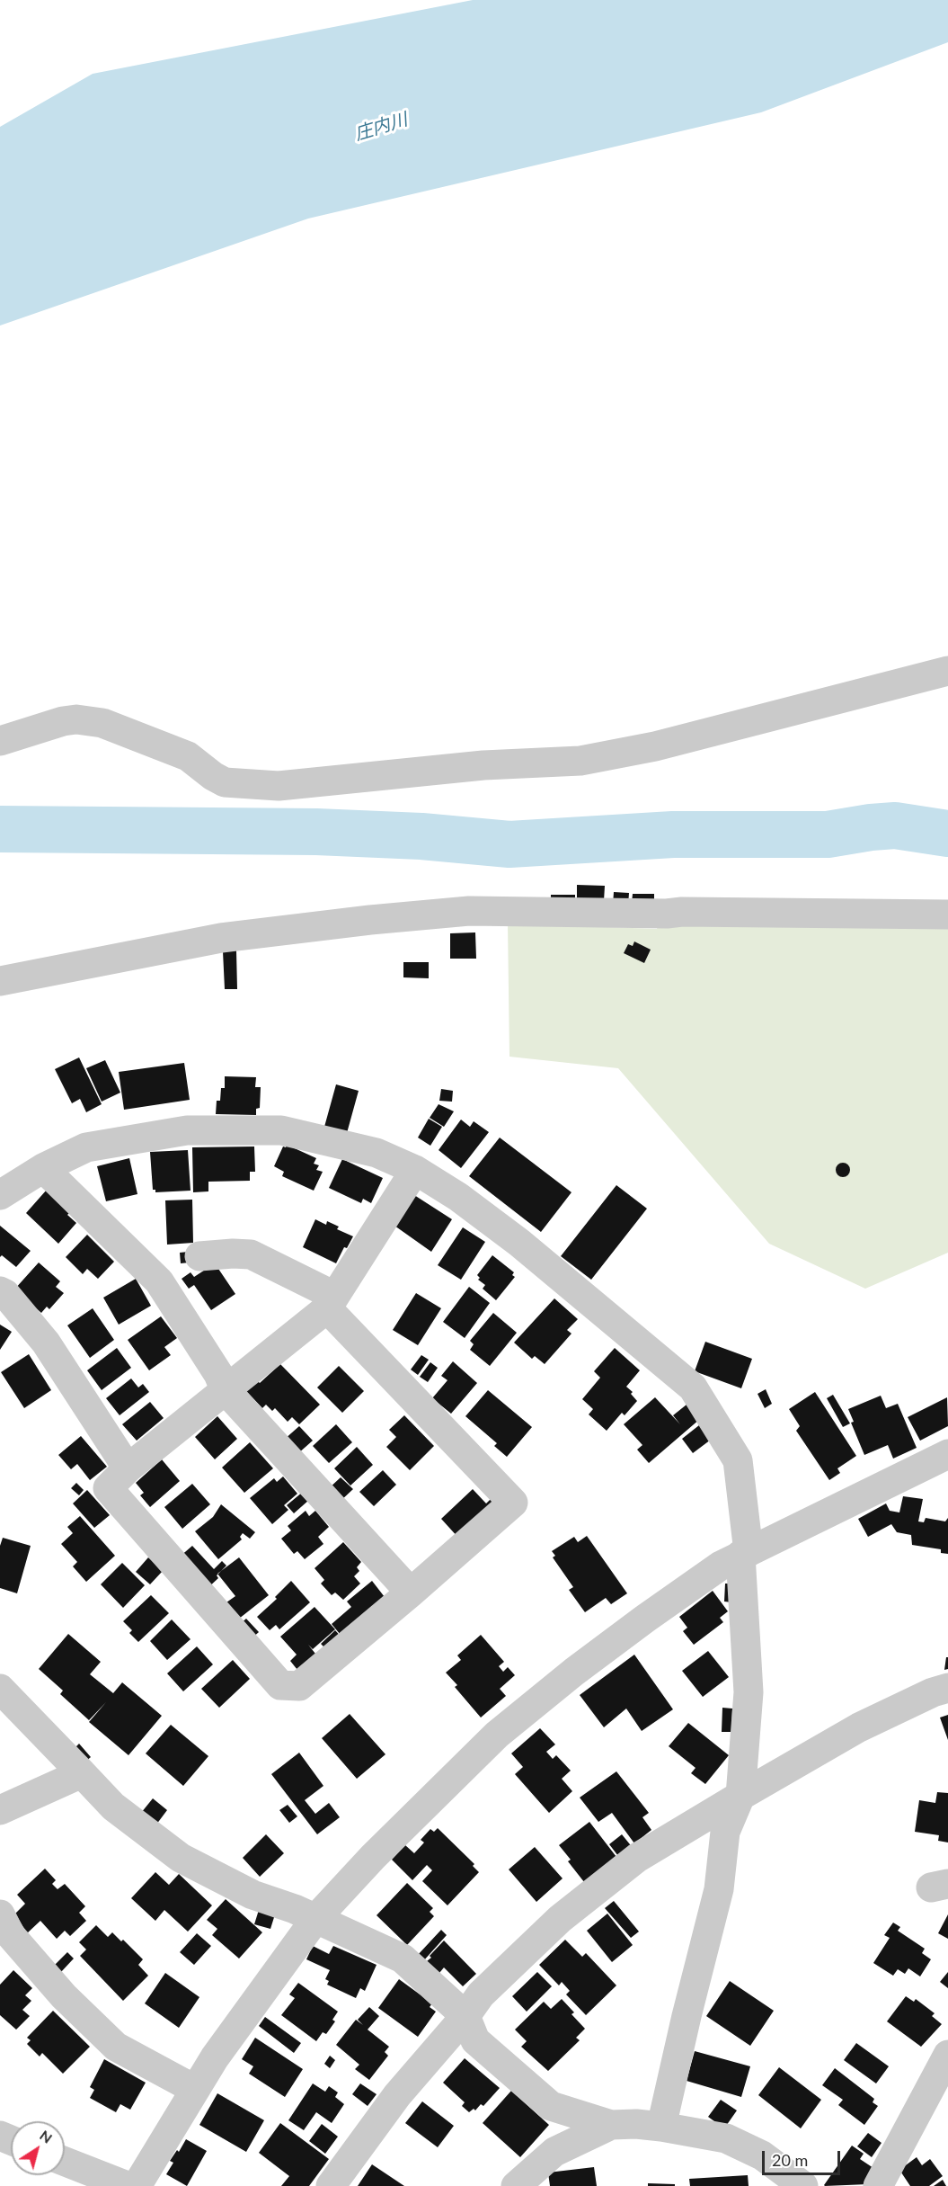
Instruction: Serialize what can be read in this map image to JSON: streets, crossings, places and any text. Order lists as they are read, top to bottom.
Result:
{
  "water": ["庄内川"],
  "scale_bar": "20 m",
  "north": "top right"
}
